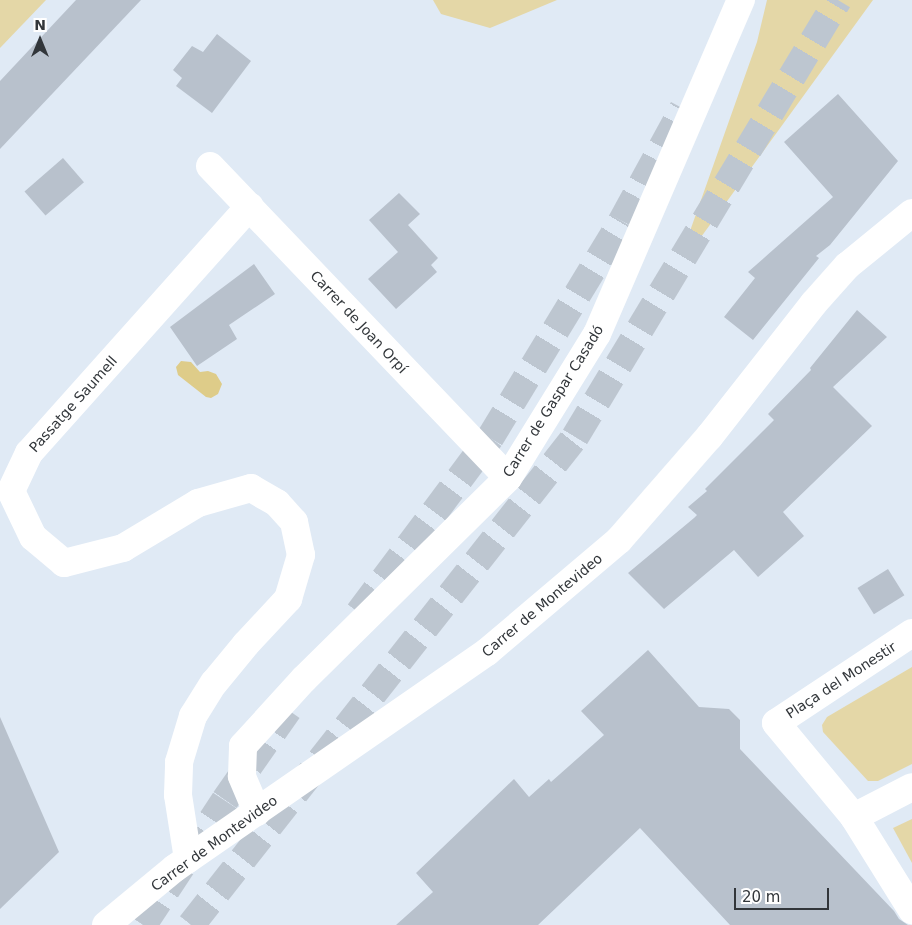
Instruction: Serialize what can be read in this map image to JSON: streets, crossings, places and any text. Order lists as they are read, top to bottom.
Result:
{
  "streets": {
    "street": [
      "Carrer de Joan Orpí",
      "Carrer de Gaspar Casadó",
      "Passatge Saumell",
      "Carrer de Montevideo",
      "Plaça del Monestir"
    ]
  },
  "crossings": [
    ["Carrer de Joan Orpí", "Carrer de Gaspar Casadó"],
    ["Carrer de Joan Orpí", "Passatge Saumell"],
    ["Carrer de Gaspar Casadó", "Carrer de Montevideo"],
    ["Passatge Saumell", "Carrer de Montevideo"]
  ],
  "scale_bar": "20 m",
  "north": "top"
}
